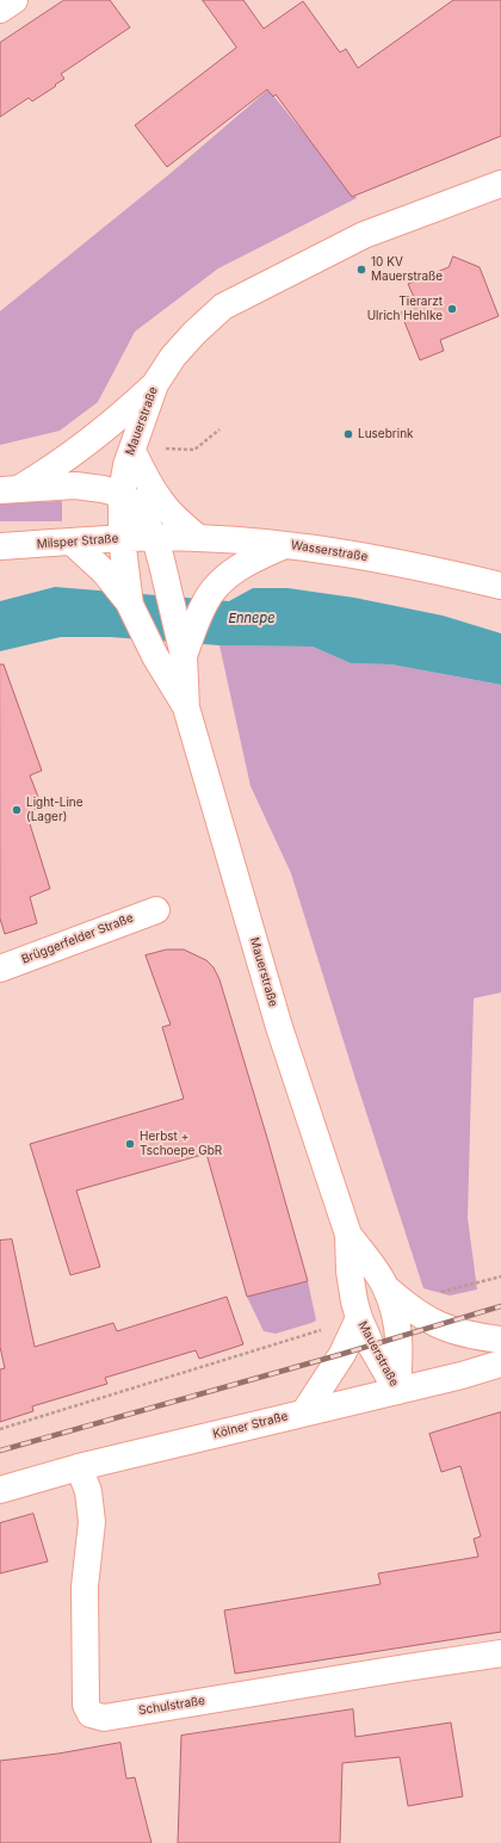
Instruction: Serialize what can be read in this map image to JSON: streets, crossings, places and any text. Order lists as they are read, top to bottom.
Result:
{
  "streets": {
    "main road": [
      "Mauerstraße",
      "Milsper Straße",
      "Wasserstraße",
      "Brüggerfelder Straße",
      "Kölner Straße",
      "Schulstraße"
    ]
  },
  "crossings": [
    ["Mauerstraße", "Milsper Straße"],
    ["Mauerstraße", "Wasserstraße"],
    ["Mauerstraße", "Kölner Straße"],
    ["Milsper Straße", "Wasserstraße"],
    ["Kölner Straße", "Schulstraße"]
  ],
  "water": ["Ennepe"],
  "places": [
    "10 KV Mauerstraße",
    "Tierarzt Ulrich Hehlke",
    "Lusebrink",
    "Light-Line (Lager)",
    "Herbst + Tschoepe GbR"
  ]
}
